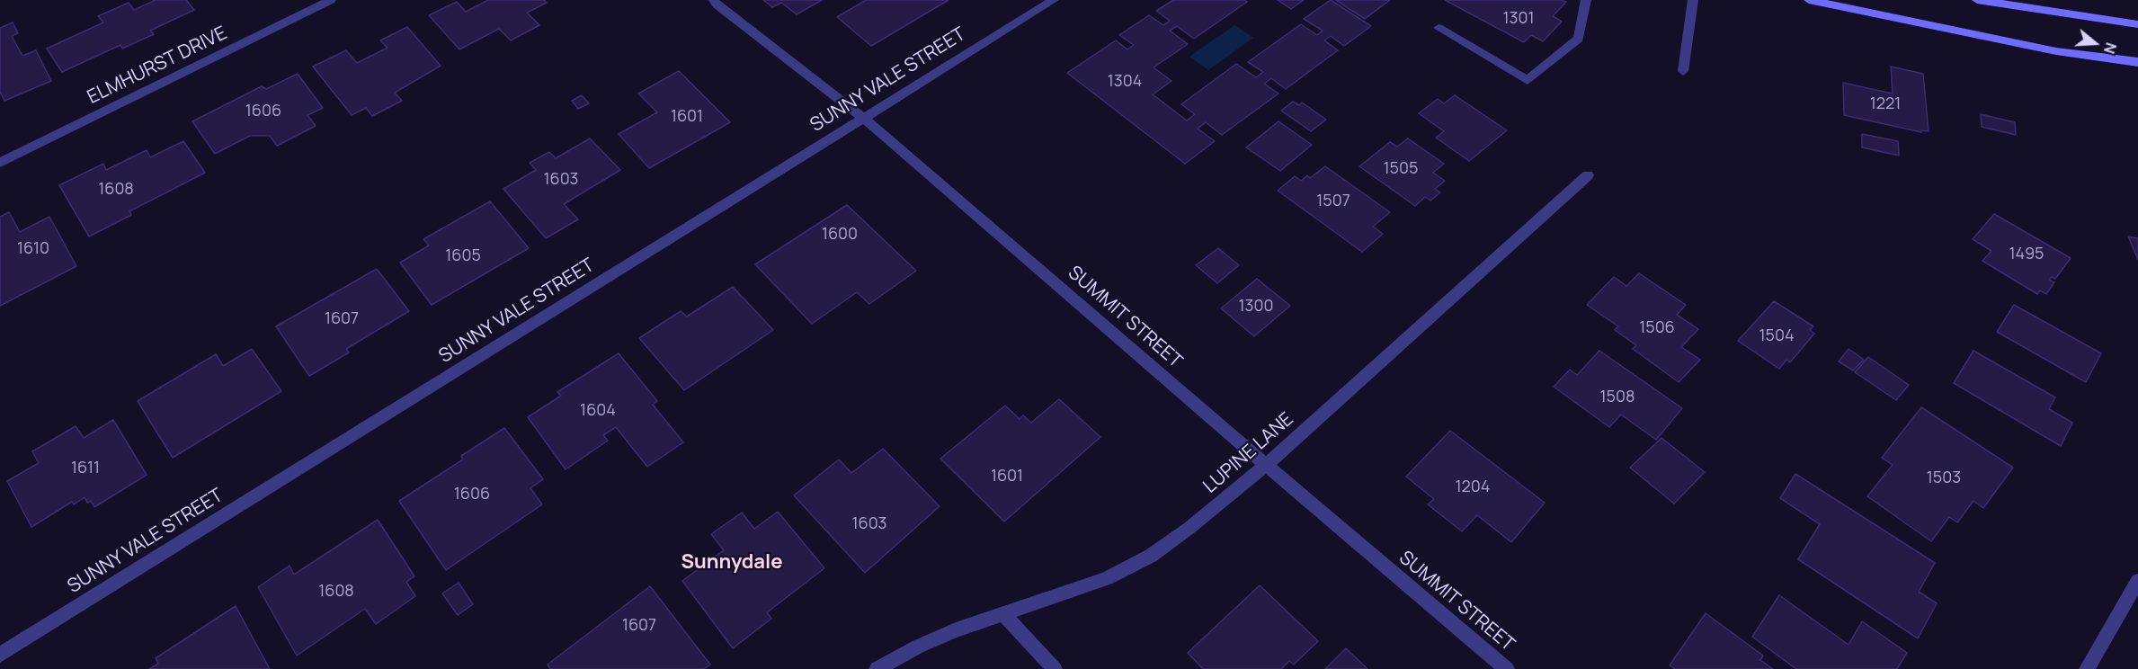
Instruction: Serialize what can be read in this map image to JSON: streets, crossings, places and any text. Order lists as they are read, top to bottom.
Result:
{
  "streets": {
    "street": [
      "ELMHURST DRIVE",
      "SUNNY VALE STREET",
      "SUMMIT STREET",
      "LUPINE LANE"
    ]
  },
  "crossings": [
    ["SUNNY VALE STREET", "SUMMIT STREET"],
    ["SUMMIT STREET", "LUPINE LANE"]
  ],
  "districts": ["Sunnydale"],
  "house_numbers": [
    "1301",
    "1304",
    "1221",
    "1606",
    "1601",
    "1505",
    "1603",
    "1608",
    "1507",
    "1600",
    "1610",
    "1495",
    "1605",
    "1300",
    "1607",
    "1506",
    "1504",
    "1508",
    "1604",
    "1611",
    "1601",
    "1503",
    "1204",
    "1606",
    "1603",
    "1608",
    "1607"
  ],
  "north": "right"
}
